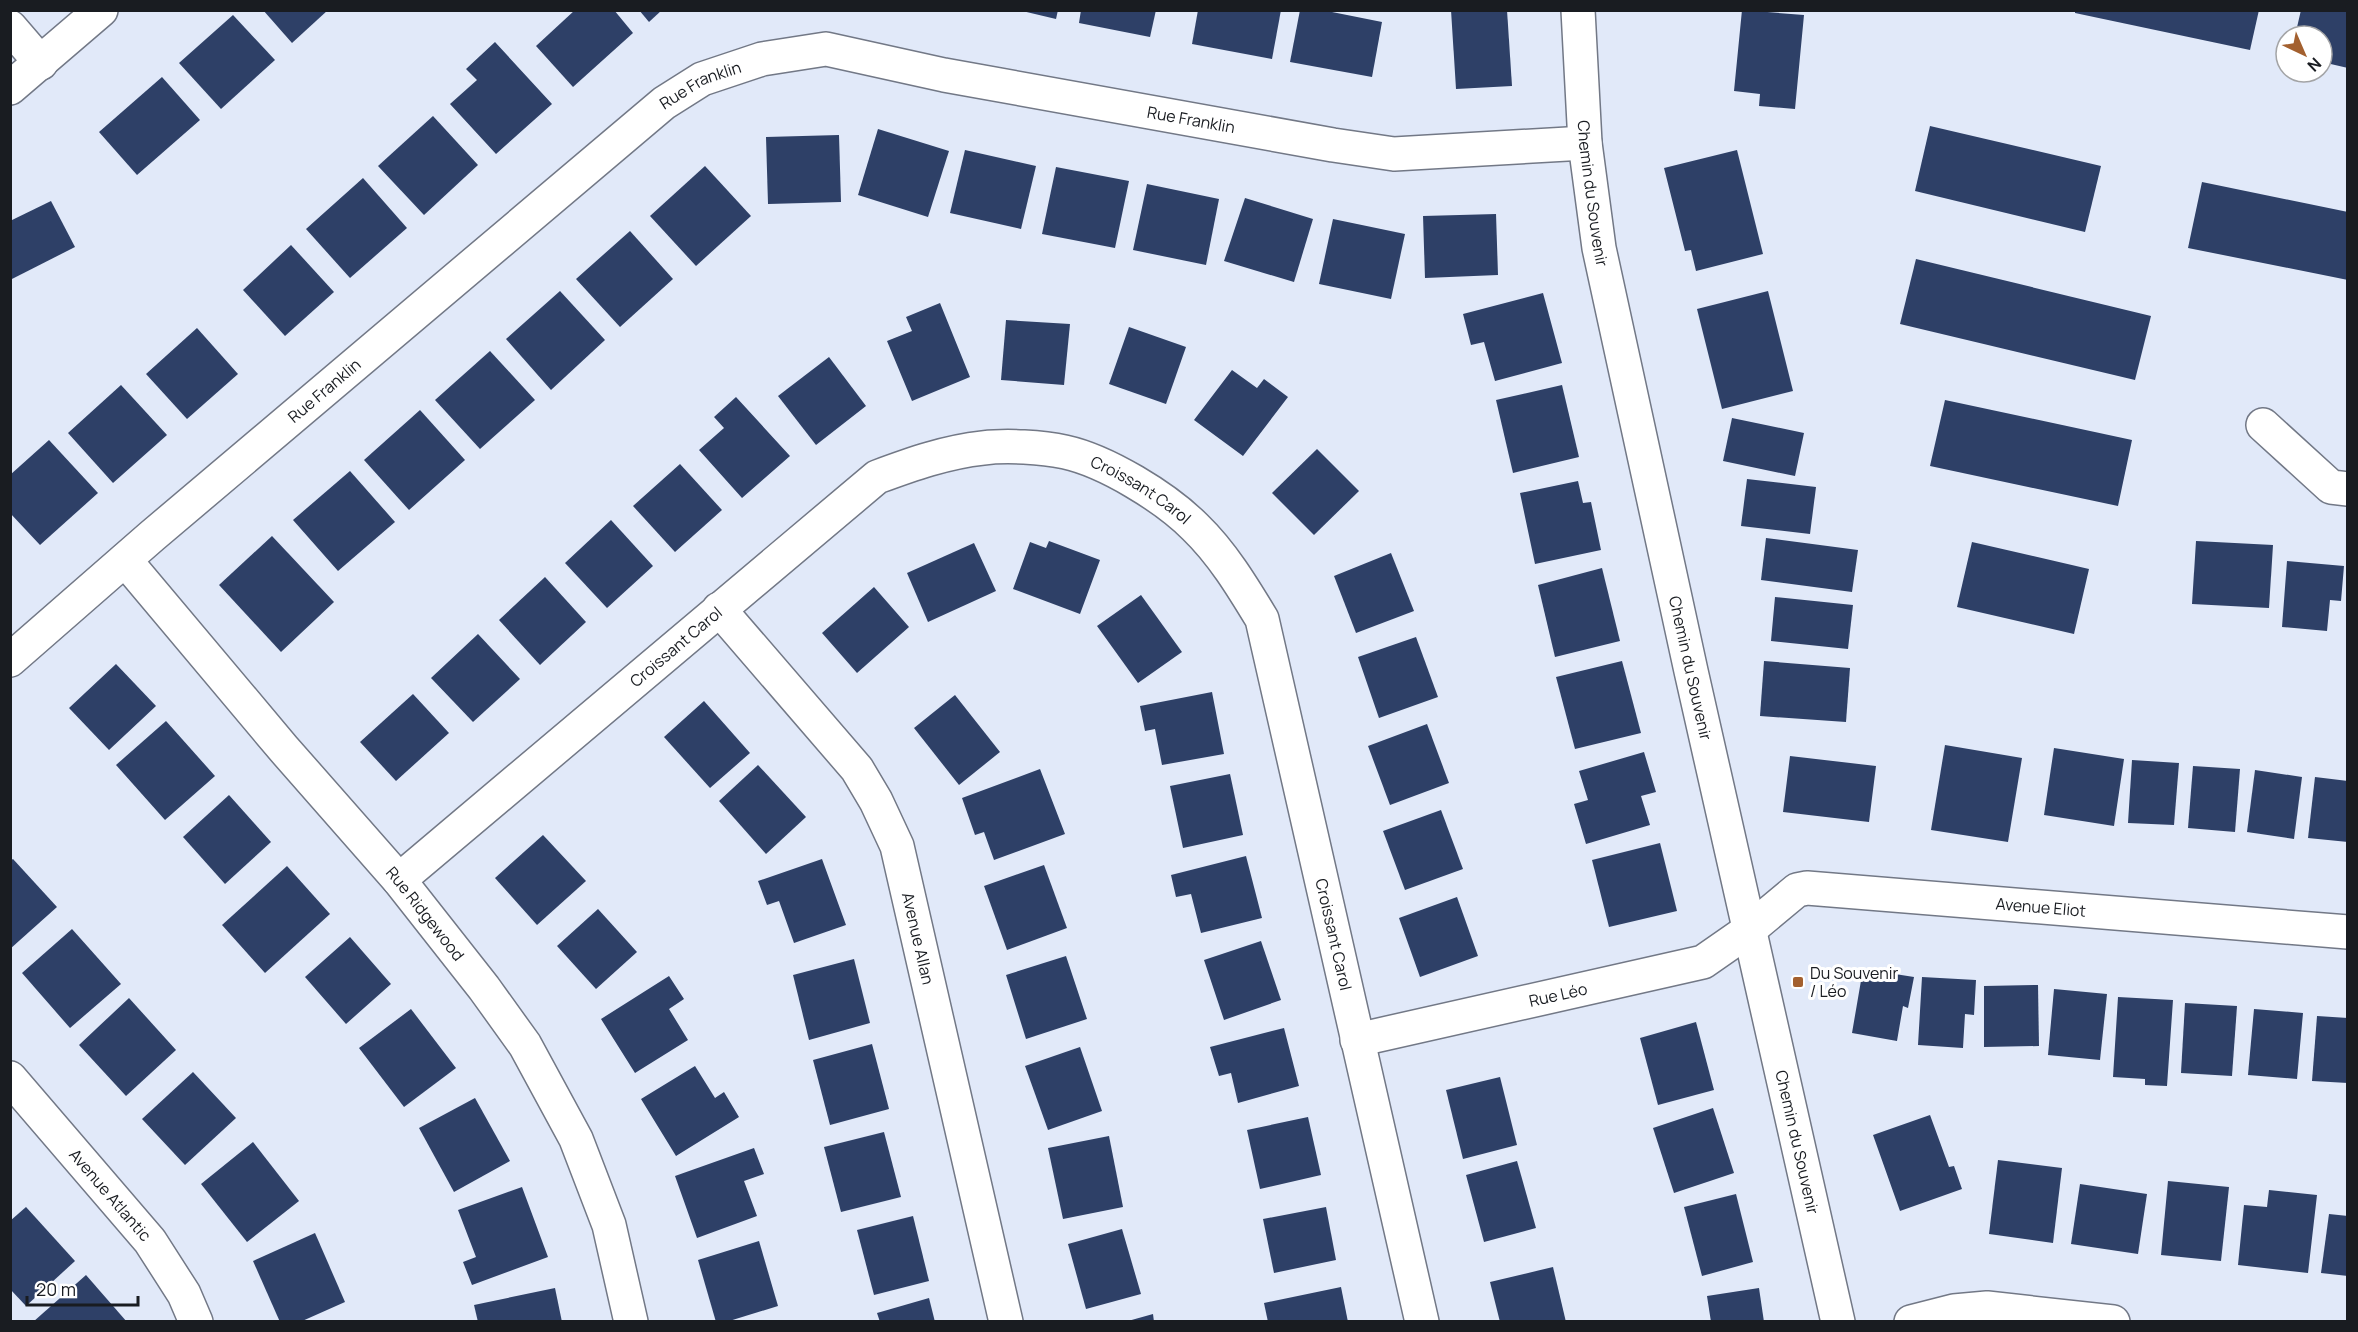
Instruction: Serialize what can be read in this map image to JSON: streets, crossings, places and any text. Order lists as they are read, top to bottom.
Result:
{
  "streets": {
    "street": [
      "Rue Franklin",
      "Chemin du Souvenir",
      "Croissant Carol",
      "Avenue Eliot",
      "Rue Ridgewood",
      "Avenue Allan",
      "Rue Léo",
      "Avenue Atlantic"
    ]
  },
  "crossings": [
    ["Rue Franklin", "Chemin du Souvenir"],
    ["Rue Franklin", "Rue Ridgewood"],
    ["Chemin du Souvenir", "Avenue Eliot"],
    ["Chemin du Souvenir", "Rue Léo"],
    ["Croissant Carol", "Rue Ridgewood"],
    ["Croissant Carol", "Avenue Allan"],
    ["Croissant Carol", "Rue Léo"],
    ["Avenue Eliot", "Rue Léo"]
  ],
  "places": {
    "transit": ["Du Souvenir / Léo"]
  },
  "scale_bar": "20 m",
  "north": "bottom right"
}
